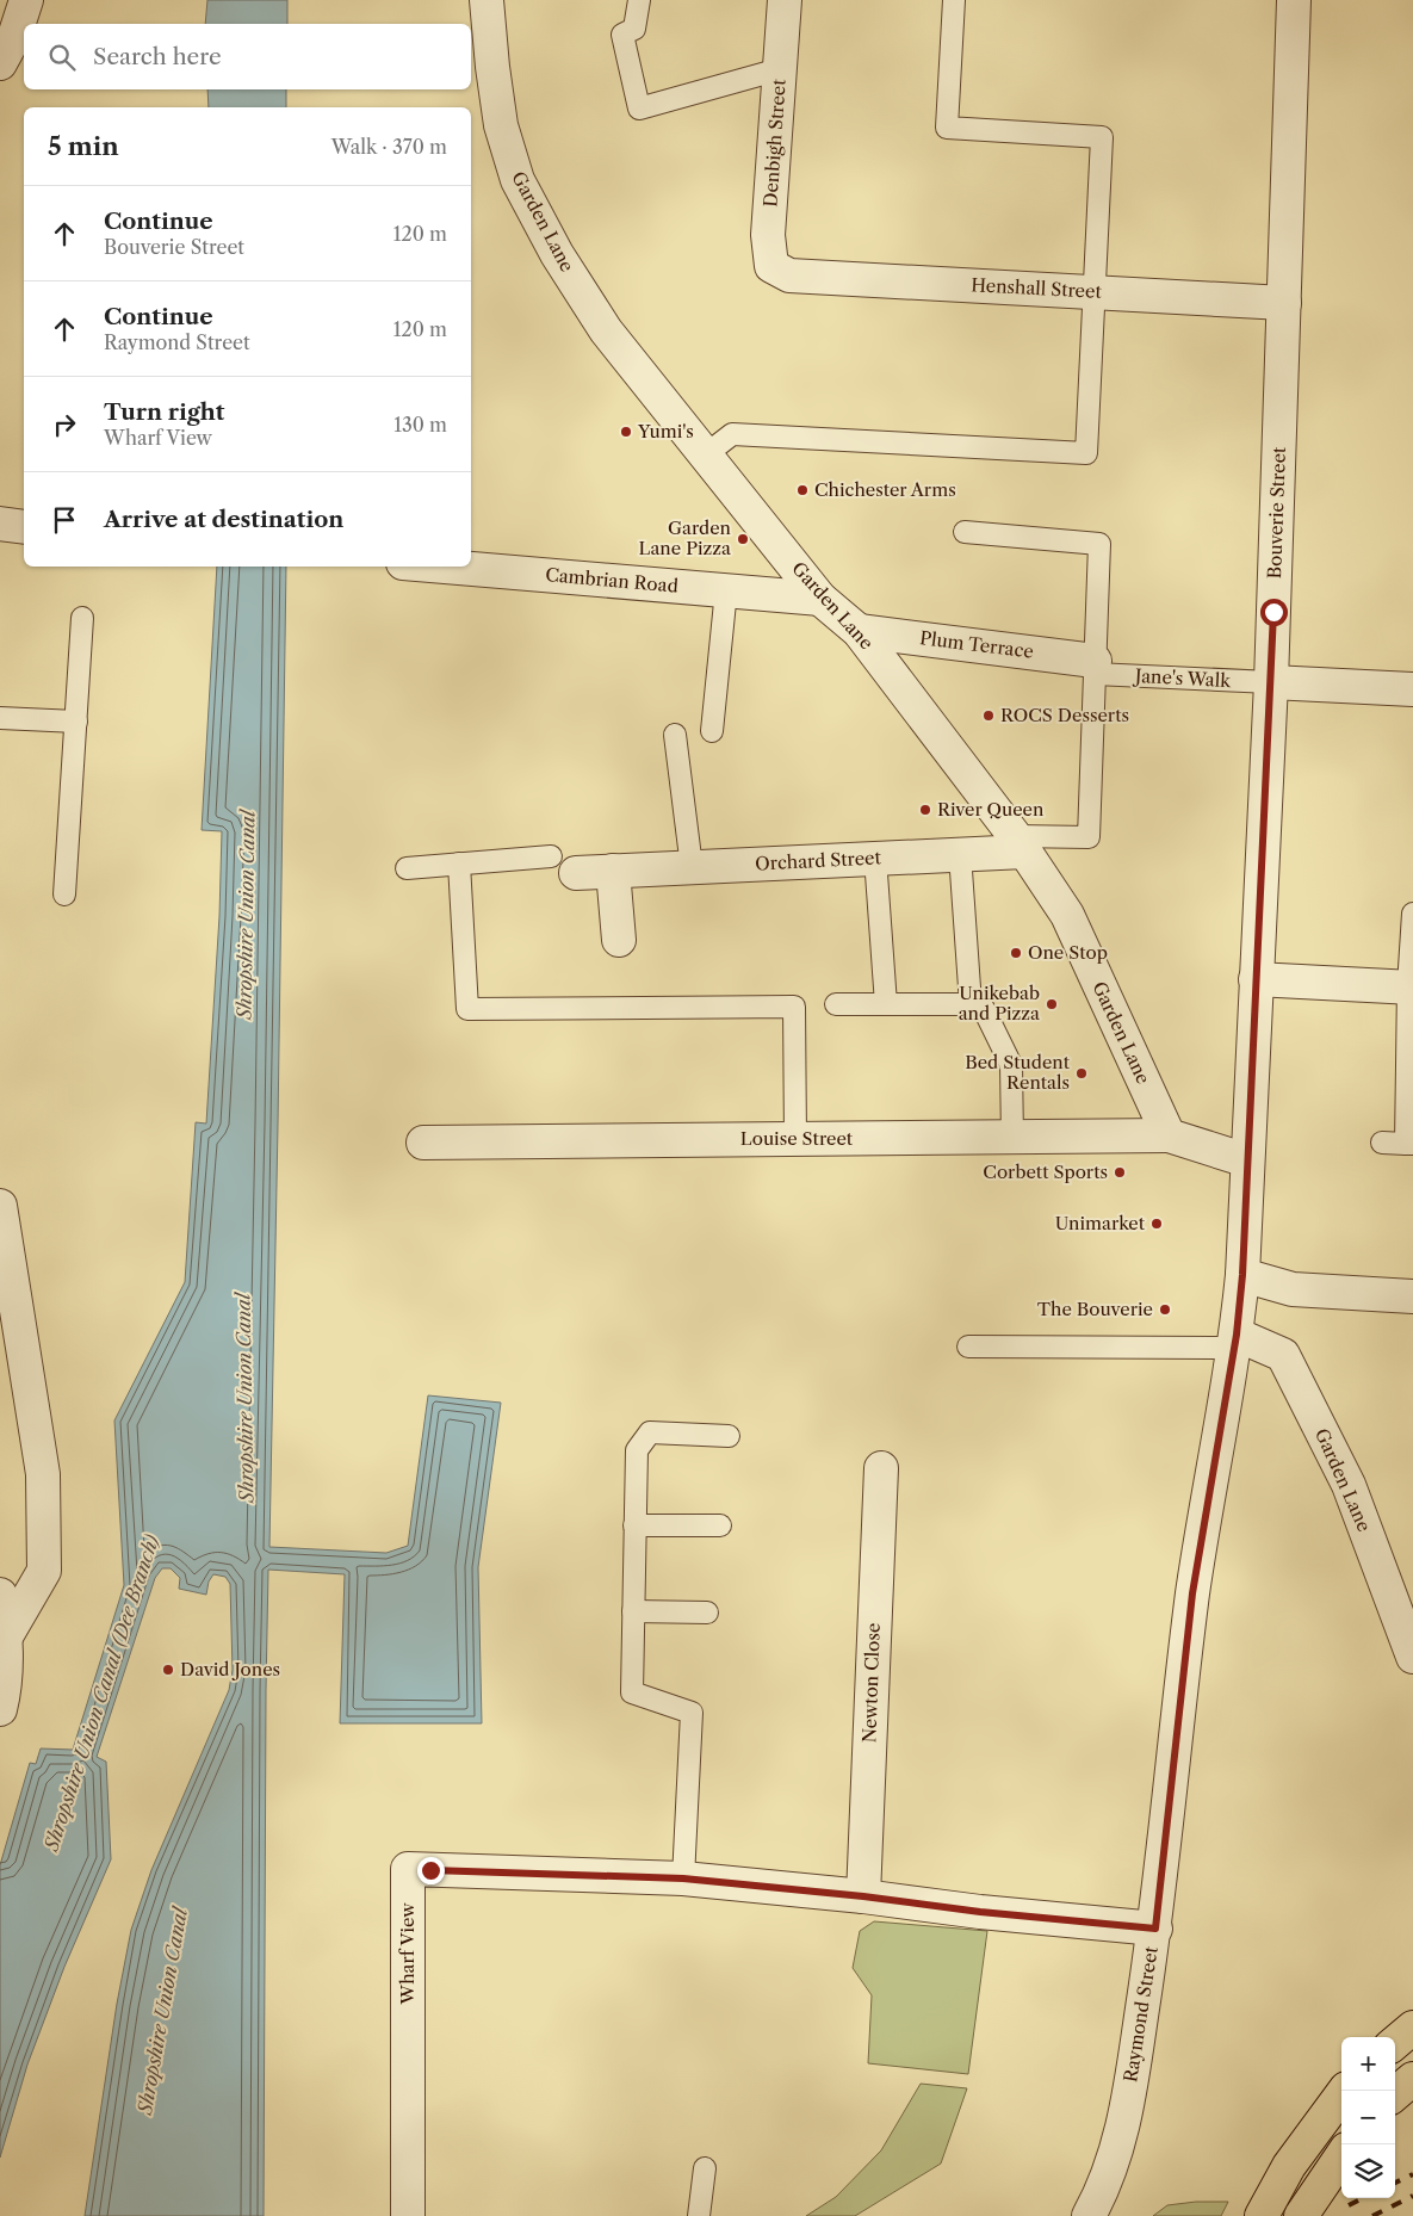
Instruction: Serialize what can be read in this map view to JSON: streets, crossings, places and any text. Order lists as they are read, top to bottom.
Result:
{
  "streets": {
    "street": [
      "Denbigh Street",
      "Garden Lane",
      "Henshall Street",
      "Bouverie Street",
      "Cambrian Road",
      "Plum Terrace",
      "Orchard Street",
      "Louise Street",
      "Newton Close",
      "Wharf View",
      "Raymond Street"
    ],
    "lane": ["Jane's Walk"]
  },
  "crossings": [
    ["Denbigh Street", "Henshall Street"],
    ["Garden Lane", "Cambrian Road"],
    ["Garden Lane", "Plum Terrace"],
    ["Garden Lane", "Orchard Street"],
    ["Garden Lane", "Louise Street"],
    ["Garden Lane", "Raymond Street"],
    ["Henshall Street", "Bouverie Street"],
    ["Bouverie Street", "Jane's Walk"],
    ["Bouverie Street", "Raymond Street"],
    ["Plum Terrace", "Jane's Walk"],
    ["Newton Close", "Wharf View"],
    ["Wharf View", "Raymond Street"]
  ],
  "water": ["Shropshire Union Canal", "Shropshire Union Canal (Dee Branch)"],
  "places": [
    "Yumi's",
    "Chichester Arms",
    "Garden Lane Pizza",
    "ROCS Desserts",
    "River Queen",
    "One Stop",
    "Unikebab and Pizza",
    "Bed Student Rentals",
    "Corbett Sports",
    "Unimarket",
    "The Bouverie",
    "David Jones"
  ],
  "page": {
    "search": "Search here",
    "heading": ["5 min", "Walk · 370 m"],
    "list": [
      ["Continue", "Bouverie Street", "120 m"],
      ["Continue", "Raymond Street", "120 m"],
      ["Turn right", "Wharf View", "130 m"],
      "Arrive at destination"
    ],
    "map_buttons": ["+", "−"]
  }
}
